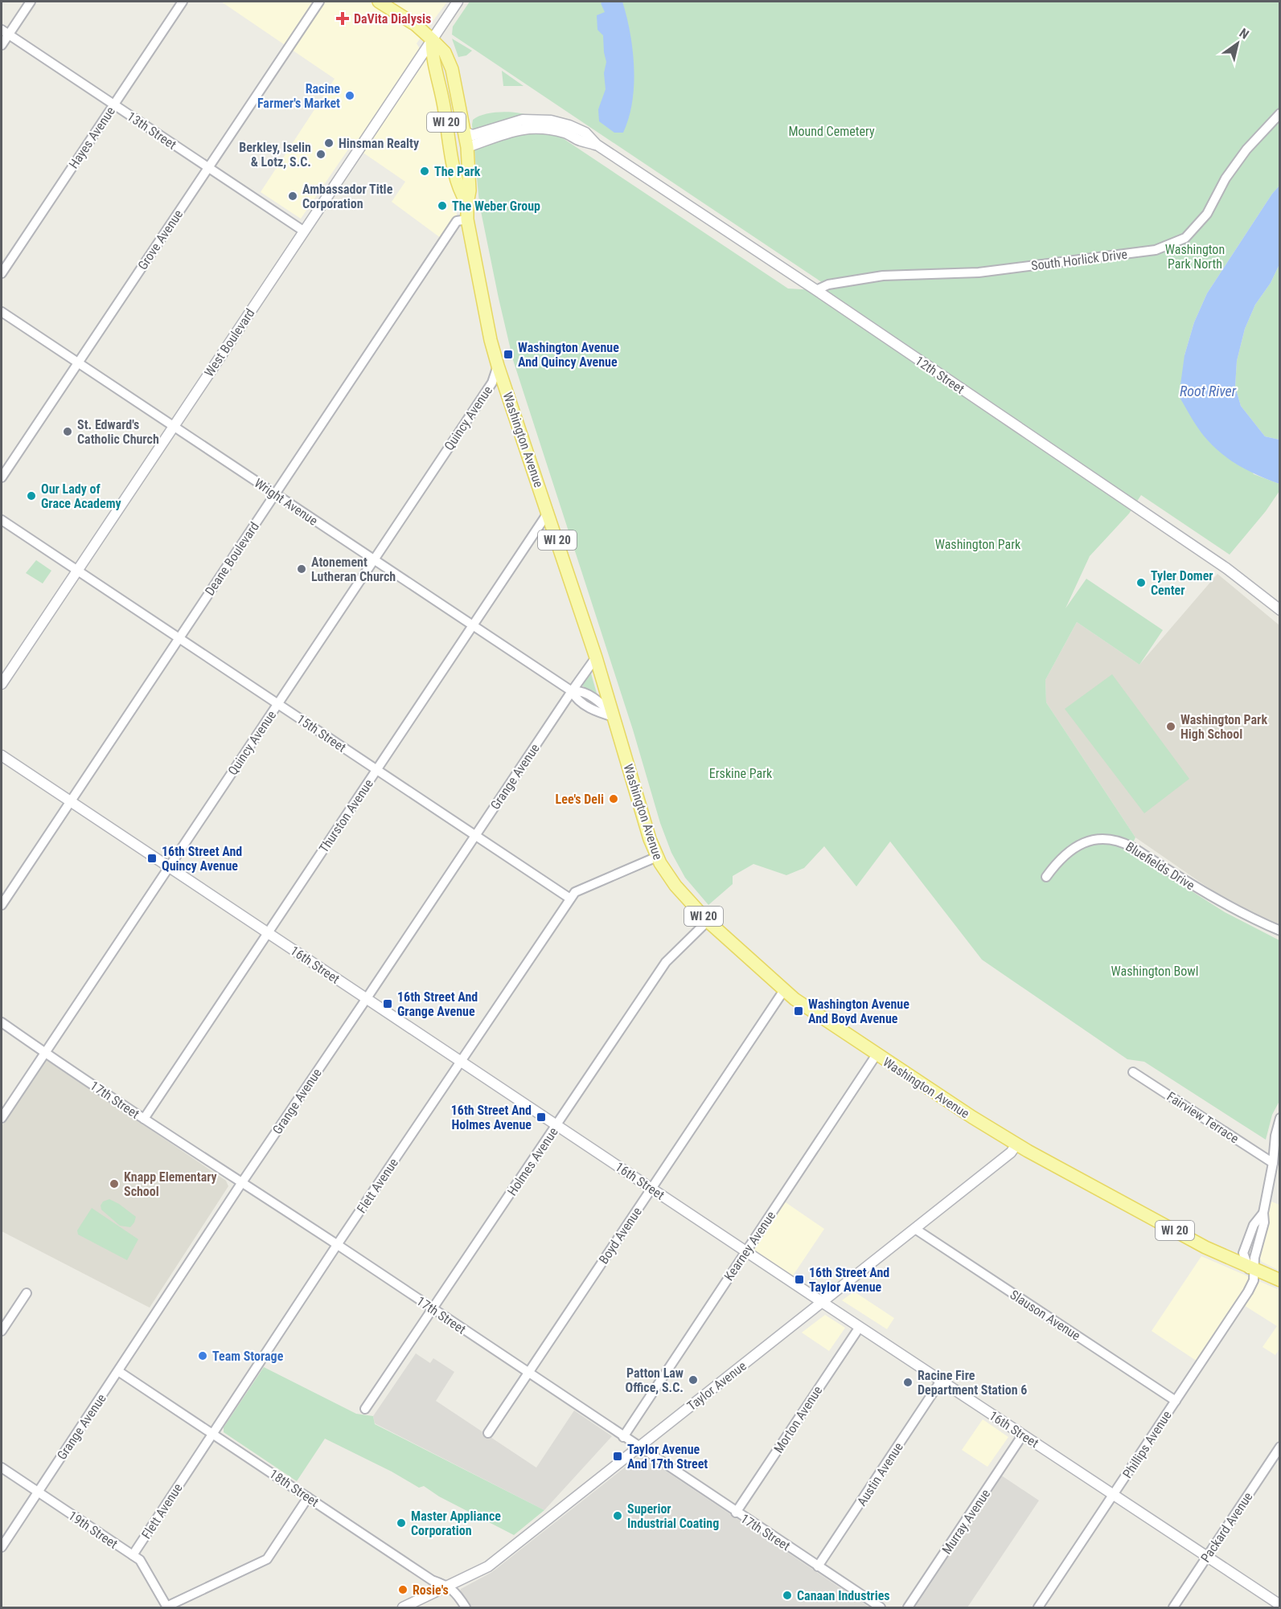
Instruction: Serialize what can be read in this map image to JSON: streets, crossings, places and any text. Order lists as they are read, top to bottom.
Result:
{
  "streets": {
    "main road": ["WI 20", "Washington Avenue"],
    "street": [
      "13th Street",
      "Hayes Avenue",
      "Grove Avenue",
      "South Horlick Drive",
      "West Boulevard",
      "12th Street",
      "Quincy Avenue",
      "Wright Avenue",
      "Deane Boulevard",
      "15th Street",
      "Grange Avenue",
      "Thurston Avenue",
      "Bluefields Drive",
      "16th Street",
      "17th Street",
      "Fairview Terrace",
      "Holmes Avenue",
      "Flett Avenue",
      "Boyd Avenue",
      "Kearney Avenue",
      "Slauson Avenue",
      "Taylor Avenue",
      "Morton Avenue",
      "Phillips Avenue",
      "Austin Avenue",
      "18th Street",
      "Murray Avenue",
      "Packard Avenue",
      "19th Street"
    ]
  },
  "crossings": [
    ["13th Street", "Hayes Avenue"],
    ["13th Street", "Grove Avenue"],
    ["13th Street", "West Boulevard"],
    ["Grove Avenue", "Wright Avenue"],
    ["South Horlick Drive", "12th Street"],
    ["West Boulevard", "Washington Avenue"],
    ["West Boulevard", "Wright Avenue"],
    ["West Boulevard", "15th Street"],
    ["12th Street", "Washington Avenue"],
    ["Quincy Avenue", "Washington Avenue"],
    ["Quincy Avenue", "Wright Avenue"],
    ["Quincy Avenue", "15th Street"],
    ["Quincy Avenue", "16th Street"],
    ["Quincy Avenue", "17th Street"],
    ["Washington Avenue", "Wright Avenue"],
    ["Washington Avenue", "Deane Boulevard"],
    ["Washington Avenue", "Grange Avenue"],
    ["Washington Avenue", "Thurston Avenue"],
    ["Washington Avenue", "Holmes Avenue"],
    ["Washington Avenue", "Flett Avenue"],
    ["Washington Avenue", "Boyd Avenue"],
    ["Washington Avenue", "Kearney Avenue"],
    ["Washington Avenue", "Taylor Avenue"],
    ["Washington Avenue", "Phillips Avenue"],
    ["Wright Avenue", "Deane Boulevard"],
    ["Wright Avenue", "Grange Avenue"],
    ["Wright Avenue", "Thurston Avenue"],
    ["Deane Boulevard", "15th Street"],
    ["Deane Boulevard", "16th Street"],
    ["15th Street", "Grange Avenue"],
    ["15th Street", "Thurston Avenue"],
    ["15th Street", "Flett Avenue"],
    ["Grange Avenue", "16th Street"],
    ["Grange Avenue", "17th Street"],
    ["Grange Avenue", "18th Street"],
    ["Grange Avenue", "19th Street"],
    ["Thurston Avenue", "16th Street"],
    ["Thurston Avenue", "17th Street"],
    ["16th Street", "Holmes Avenue"],
    ["16th Street", "Flett Avenue"],
    ["16th Street", "Boyd Avenue"],
    ["16th Street", "Kearney Avenue"],
    ["16th Street", "Taylor Avenue"],
    ["16th Street", "Morton Avenue"],
    ["16th Street", "Phillips Avenue"],
    ["16th Street", "Austin Avenue"],
    ["16th Street", "Murray Avenue"],
    ["16th Street", "Packard Avenue"],
    ["17th Street", "Holmes Avenue"],
    ["17th Street", "Flett Avenue"],
    ["17th Street", "Boyd Avenue"],
    ["17th Street", "Kearney Avenue"],
    ["17th Street", "Taylor Avenue"],
    ["17th Street", "Morton Avenue"],
    ["17th Street", "Austin Avenue"],
    ["Flett Avenue", "18th Street"],
    ["Flett Avenue", "19th Street"],
    ["Slauson Avenue", "Taylor Avenue"],
    ["Slauson Avenue", "Phillips Avenue"],
    ["Taylor Avenue", "18th Street"]
  ],
  "water": ["Root River"],
  "parks": [
    "Mound Cemetery",
    "Washington Park North",
    "Washington Park",
    "Erskine Park",
    "Washington Bowl"
  ],
  "places": {
    "health": ["DaVita Dialysis"],
    "other": [
      "Racine Farmer's Market",
      "Hinsman Realty",
      "Berkley, Iselin & Lotz, S.C.",
      "The Park",
      "Ambassador Title Corporation",
      "The Weber Group",
      "St. Edward's Catholic Church",
      "Our Lady of Grace Academy",
      "Atonement Lutheran Church",
      "Tyler Domer Center",
      "Washington Park High School",
      "Lee's Deli",
      "Knapp Elementary School",
      "Team Storage",
      "Patton Law Office, S.C.",
      "Racine Fire Department Station 6",
      "Superior Industrial Coating",
      "Master Appliance Corporation",
      "Rosie's",
      "Canaan Industries"
    ],
    "transit": [
      "Washington Avenue And Quincy Avenue",
      "16th Street And Quincy Avenue",
      "16th Street And Grange Avenue",
      "Washington Avenue And Boyd Avenue",
      "16th Street And Holmes Avenue",
      "16th Street And Taylor Avenue",
      "Taylor Avenue And 17th Street"
    ]
  },
  "north": "top right"
}
